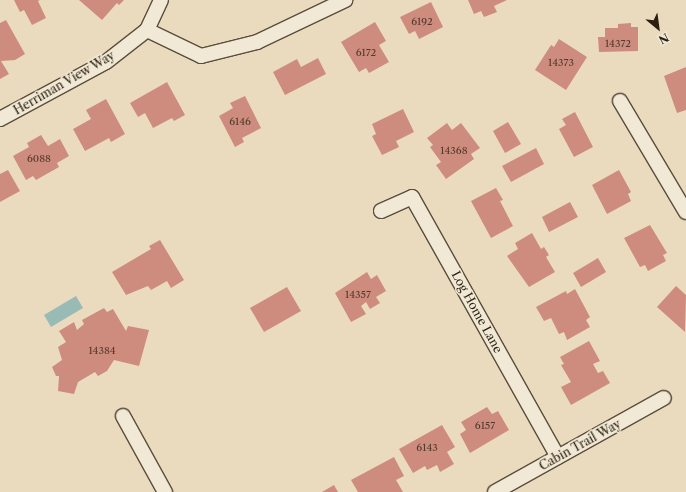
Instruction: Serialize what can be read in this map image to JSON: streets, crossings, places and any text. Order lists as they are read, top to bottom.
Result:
{
  "streets": {
    "street": ["Herriman View Way", "Log Home Lane", "Cabin Trail Way"]
  },
  "crossings": [
    ["Log Home Lane", "Cabin Trail Way"]
  ],
  "house_numbers": [
    "6192",
    "14372",
    "6172",
    "14373",
    "6146",
    "14368",
    "6088",
    "14357",
    "14384",
    "6157",
    "6143"
  ],
  "north": "bottom right"
}
